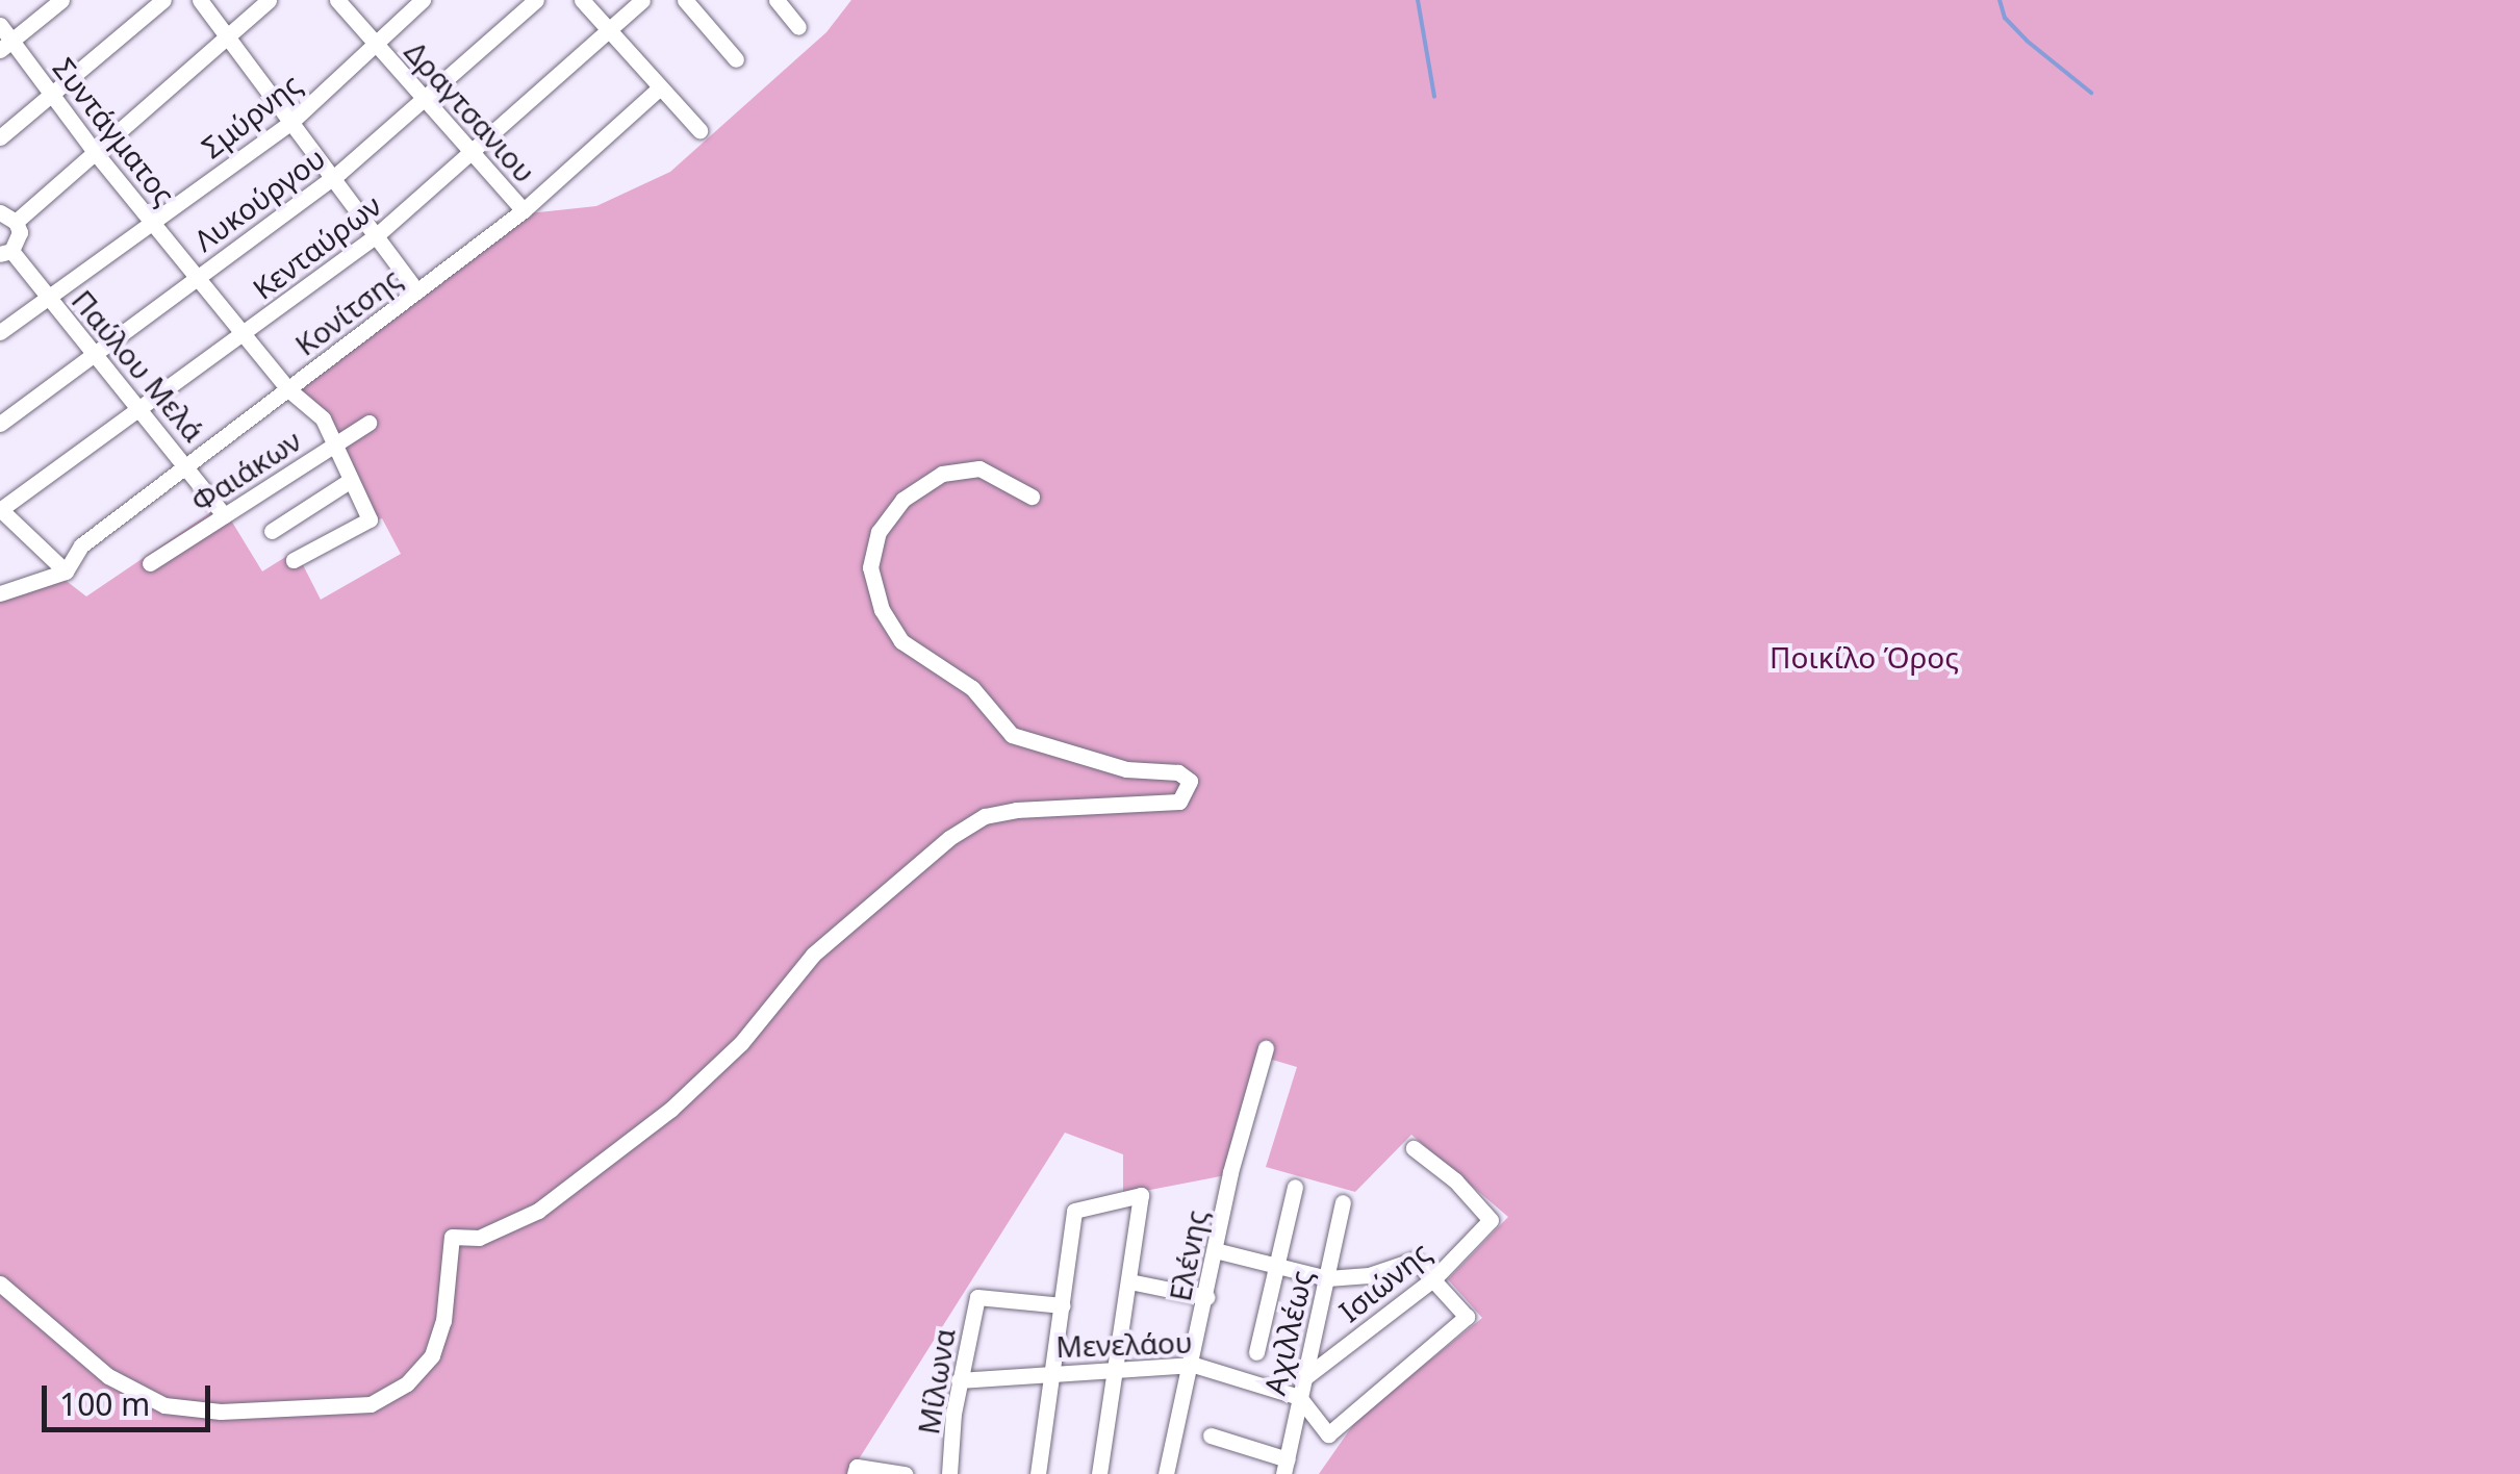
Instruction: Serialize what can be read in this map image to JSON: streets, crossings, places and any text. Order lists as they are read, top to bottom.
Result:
{
  "streets": {
    "street": [
      "Δραγτσανιου",
      "Σμύρνης",
      "Συντάγματος",
      "Λυκούργου",
      "Κενταύρων",
      "Κονίτσης",
      "Παύλου Μελά",
      "Φαιάκων",
      "Ελένης",
      "Ισιώνης",
      "Αχιλλέως",
      "Μενελάου",
      "Μίλωνα"
    ]
  },
  "crossings": [
    ["Δραγτσανιου", "Σμύρνης"],
    ["Δραγτσανιου", "Λυκούργου"],
    ["Δραγτσανιου", "Κενταύρων"],
    ["Δραγτσανιου", "Κονίτσης"],
    ["Σμύρνης", "Συντάγματος"],
    ["Σμύρνης", "Παύλου Μελά"],
    ["Συντάγματος", "Λυκούργου"],
    ["Συντάγματος", "Κενταύρων"],
    ["Συντάγματος", "Κονίτσης"],
    ["Συντάγματος", "Φαιάκων"],
    ["Λυκούργου", "Παύλου Μελά"],
    ["Κενταύρων", "Παύλου Μελά"],
    ["Κονίτσης", "Παύλου Μελά"],
    ["Παύλου Μελά", "Φαιάκων"],
    ["Ελένης", "Μενελάου"],
    ["Ισιώνης", "Αχιλλέως"],
    ["Αχιλλέως", "Μενελάου"],
    ["Μενελάου", "Μίλωνα"]
  ],
  "parks": ["Ποικίλο Όρος"],
  "scale_bar": "100 m"
}
